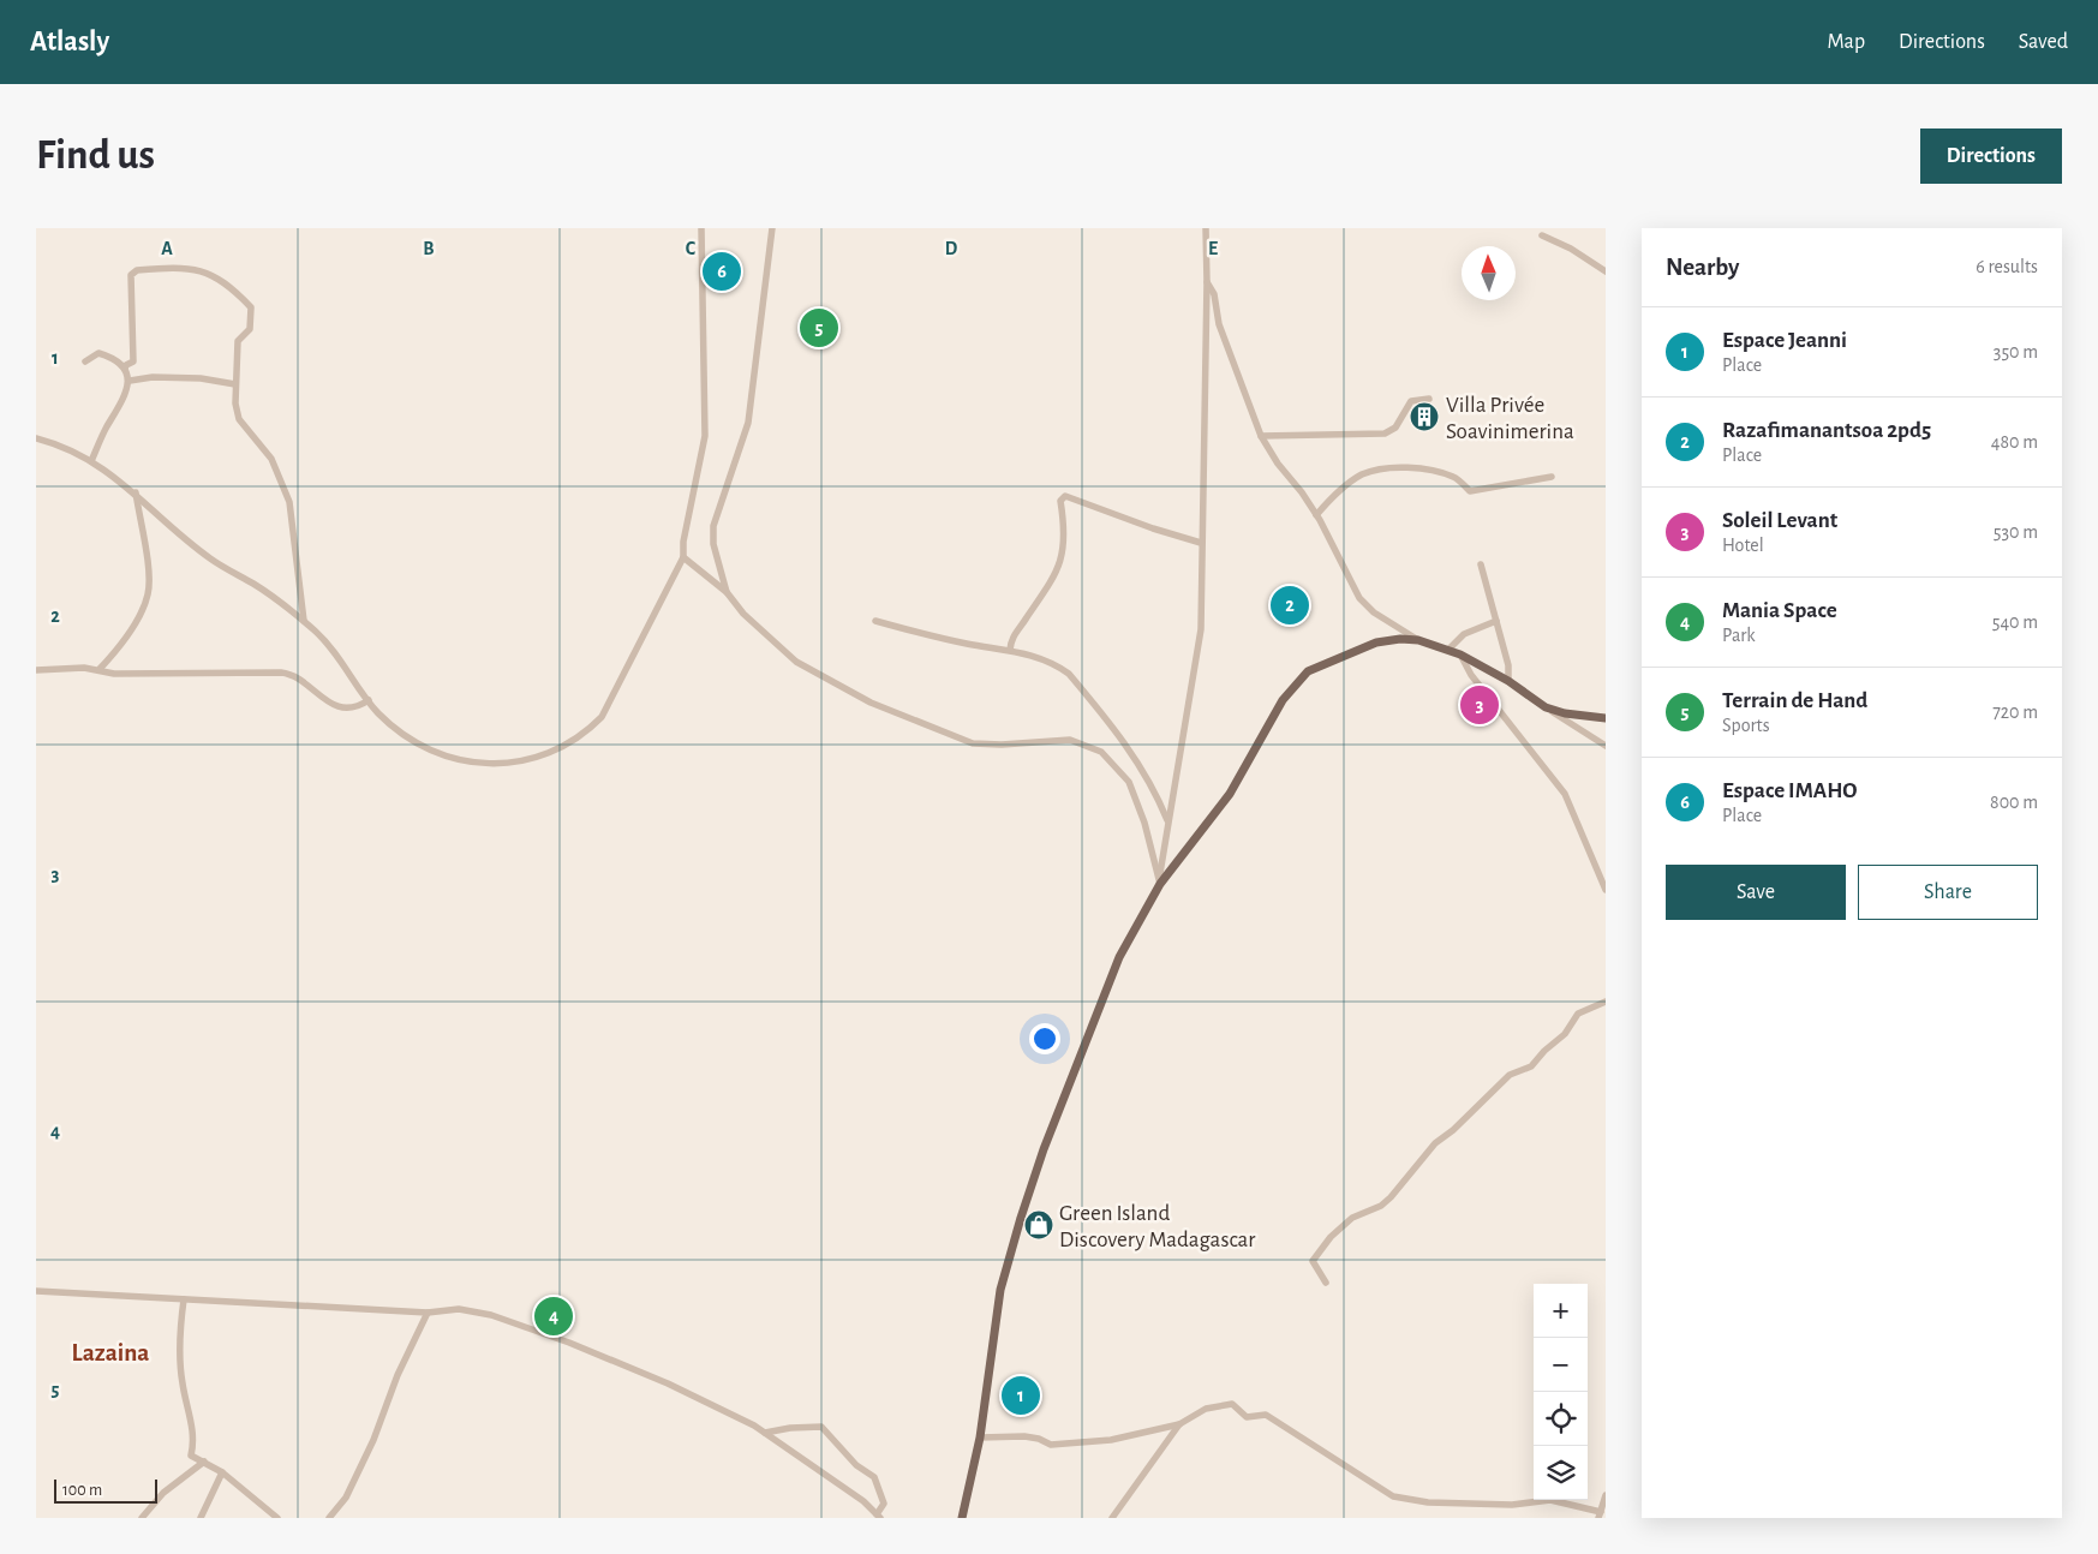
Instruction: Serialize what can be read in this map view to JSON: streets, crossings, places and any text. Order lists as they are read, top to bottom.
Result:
{
  "districts": ["Lazaina"],
  "places": {
    "building": ["Villa Privée Soavinimerina"],
    "shop": ["Green Island Discovery Madagascar"]
  },
  "scale_bar": "100 m",
  "north": "top",
  "page": {
    "header": "Atlasly",
    "nav": ["Map", "Directions", "Saved"],
    "buttons": [
      "Directions",
      ["Save", "Share"]
    ],
    "title": "Find us",
    "heading": ["Nearby", "6 results"],
    "pins": [
      "6",
      "5",
      "2",
      "3",
      "4",
      "1"
    ],
    "list": [
      {
        "mark": "1",
        "name": "Espace Jeanni",
        "note": "Place",
        "value": "350 m"
      },
      {
        "mark": "2",
        "name": "Razafimanantsoa 2pd5",
        "note": "Place",
        "value": "480 m"
      },
      {
        "mark": "3",
        "name": "Soleil Levant",
        "note": "Hotel",
        "value": "530 m"
      },
      {
        "mark": "4",
        "name": "Mania Space",
        "note": "Park",
        "value": "540 m"
      },
      {
        "mark": "5",
        "name": "Terrain de Hand",
        "note": "Sports",
        "value": "720 m"
      },
      {
        "mark": "6",
        "name": "Espace IMAHO",
        "note": "Place",
        "value": "800 m"
      }
    ],
    "map_buttons": ["+", "−"],
    "scale": "100 m"
  },
  "grid": {
    "columns": [
      "A",
      "B",
      "C",
      "D",
      "E"
    ],
    "rows": [
      "1",
      "2",
      "3",
      "4",
      "5"
    ]
  }
}
